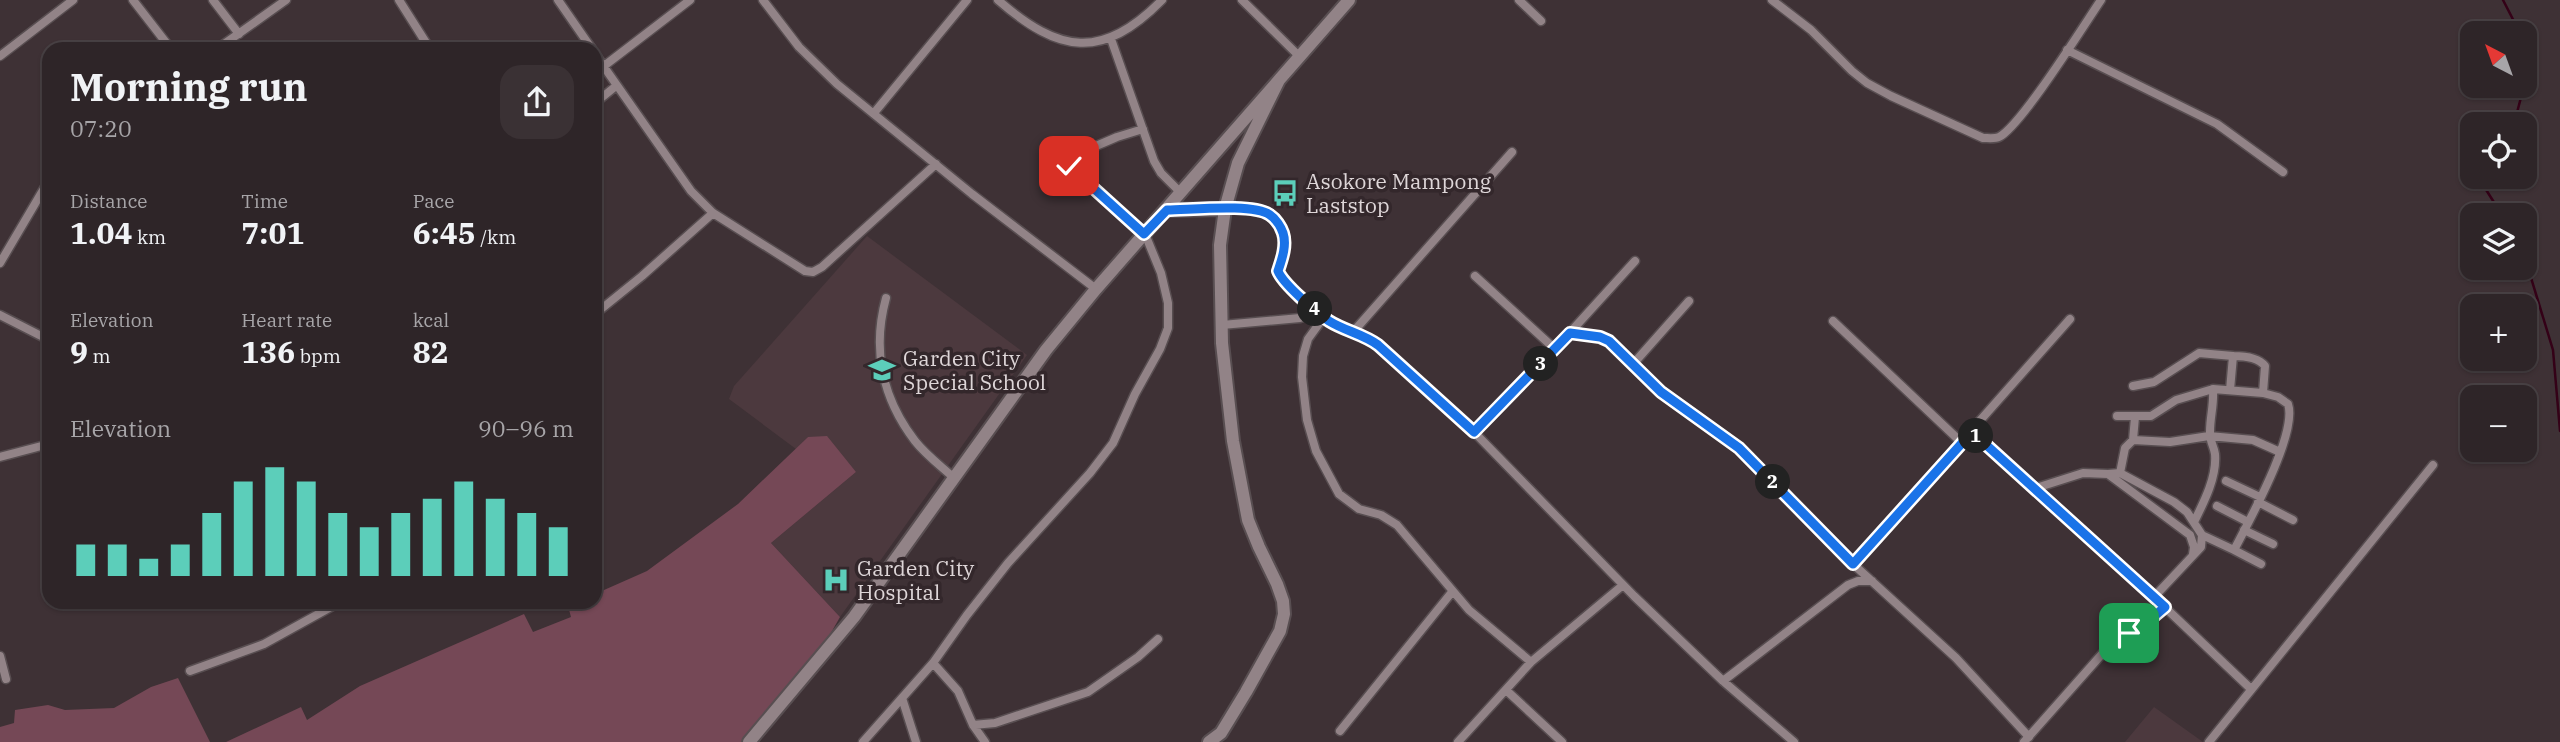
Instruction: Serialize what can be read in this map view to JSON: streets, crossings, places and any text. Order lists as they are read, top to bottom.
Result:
{
  "places": {
    "bus stop": ["Asokore Mampong Laststop"],
    "school or university": ["Garden City Special School"],
    "hospital": ["Garden City Hospital"]
  },
  "north": "top left",
  "page": {
    "map_buttons": ["+", "−"],
    "heading": ["Morning run", "07:20"],
    "stats": [
      ["Distance", "1.04 km"],
      ["Time", "7:01"],
      ["Pace", "6:45 /km"],
      ["Elevation", "9 m"],
      ["Heart rate", "136 bpm"],
      ["kcal", "82"]
    ],
    "pins": [
      "4",
      "3",
      "1",
      "2"
    ],
    "chart": ["Elevation", "90–96 m"]
  }
}
